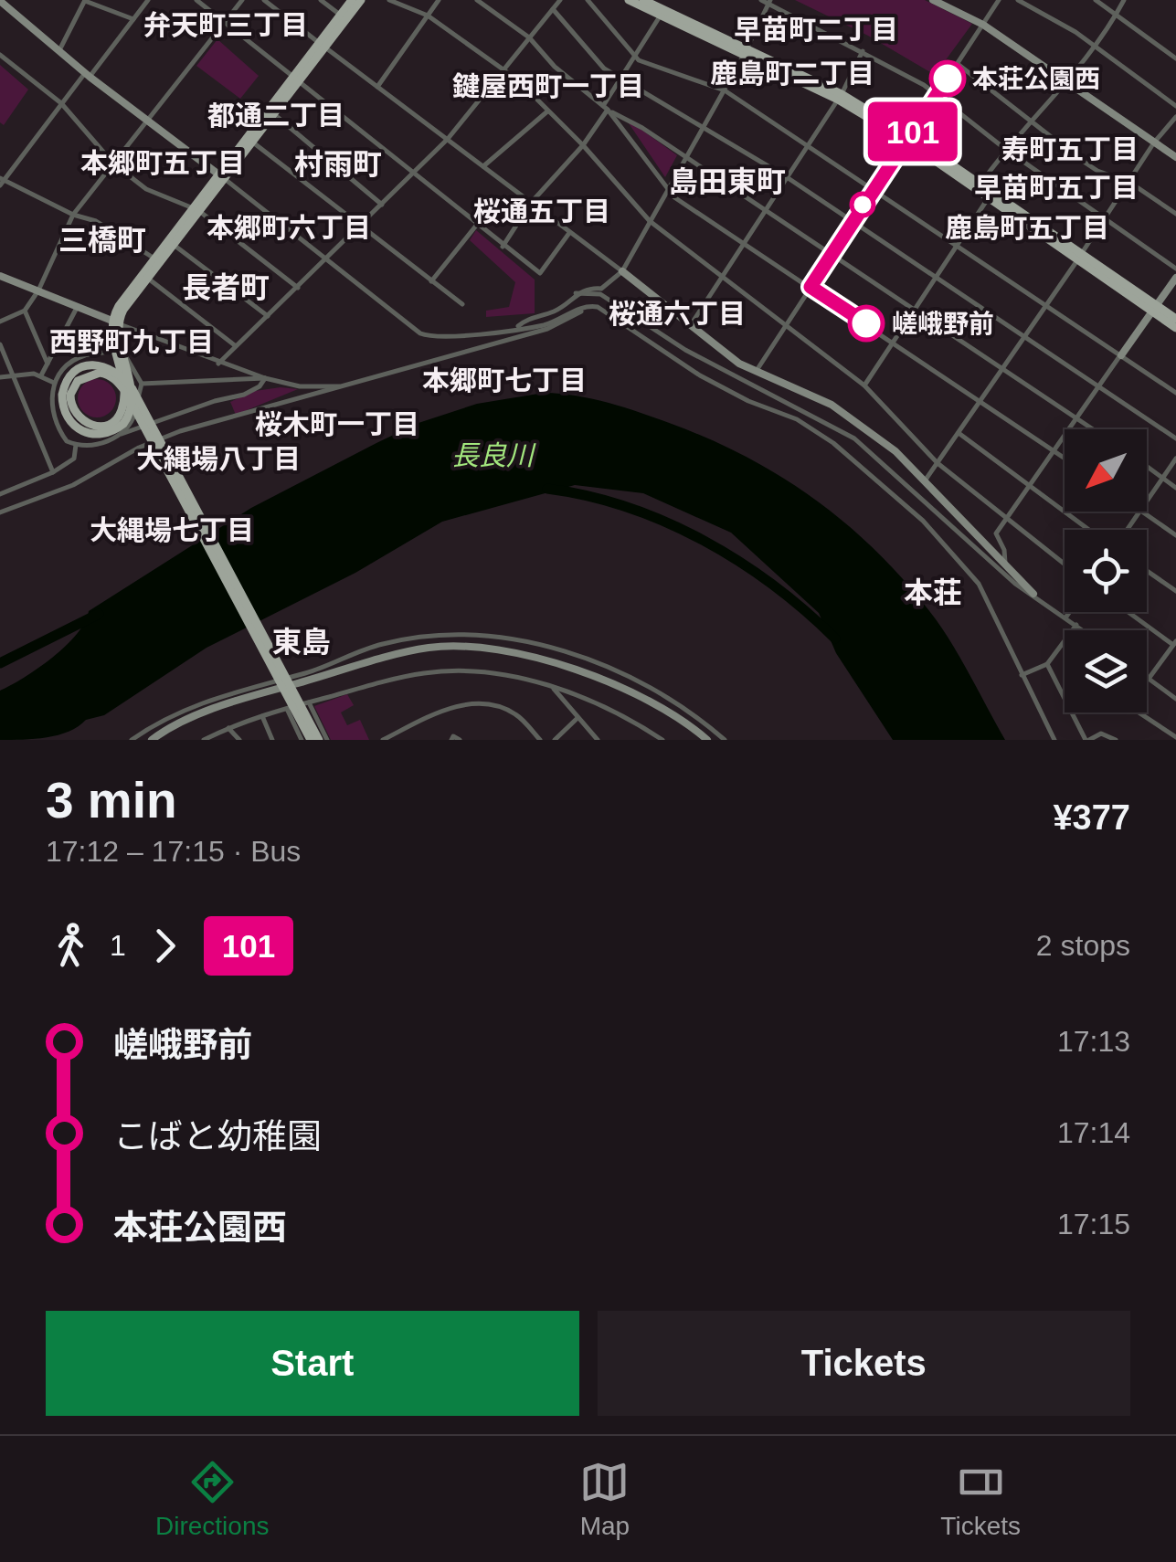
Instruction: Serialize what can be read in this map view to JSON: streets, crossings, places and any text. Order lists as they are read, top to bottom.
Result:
{
  "districts": [
    "弁天町三丁目",
    "早苗町二丁目",
    "鹿島町二丁目",
    "鍵屋西町一丁目",
    "都通二丁目",
    "寿町五丁目",
    "本郷町五丁目",
    "村雨町",
    "島田東町",
    "早苗町五丁目",
    "桜通五丁目",
    "本郷町六丁目",
    "鹿島町五丁目",
    "三橋町",
    "長者町",
    "桜通六丁目",
    "西野町九丁目",
    "本郷町七丁目",
    "桜木町一丁目",
    "大縄場八丁目",
    "大縄場七丁目",
    "本荘",
    "東島"
  ],
  "water": ["長良川"],
  "places": ["本荘公園西", "嵯峨野前"],
  "lines": ["bus line 101"],
  "north": "bottom left",
  "page": {
    "on_map": "101",
    "heading": ["3 min", "17:12 – 17:15 · Bus", "¥377"],
    "legs": ["1", "101", "2 stops"],
    "list": [
      {
        "name": "嵯峨野前",
        "value": "17:13"
      },
      {
        "name": "こばと幼稚園",
        "value": "17:14"
      },
      {
        "name": "本荘公園西",
        "value": "17:15"
      }
    ],
    "buttons": ["Start", "Tickets"],
    "tabs": ["Directions", "Map", "Tickets"]
  }
}
